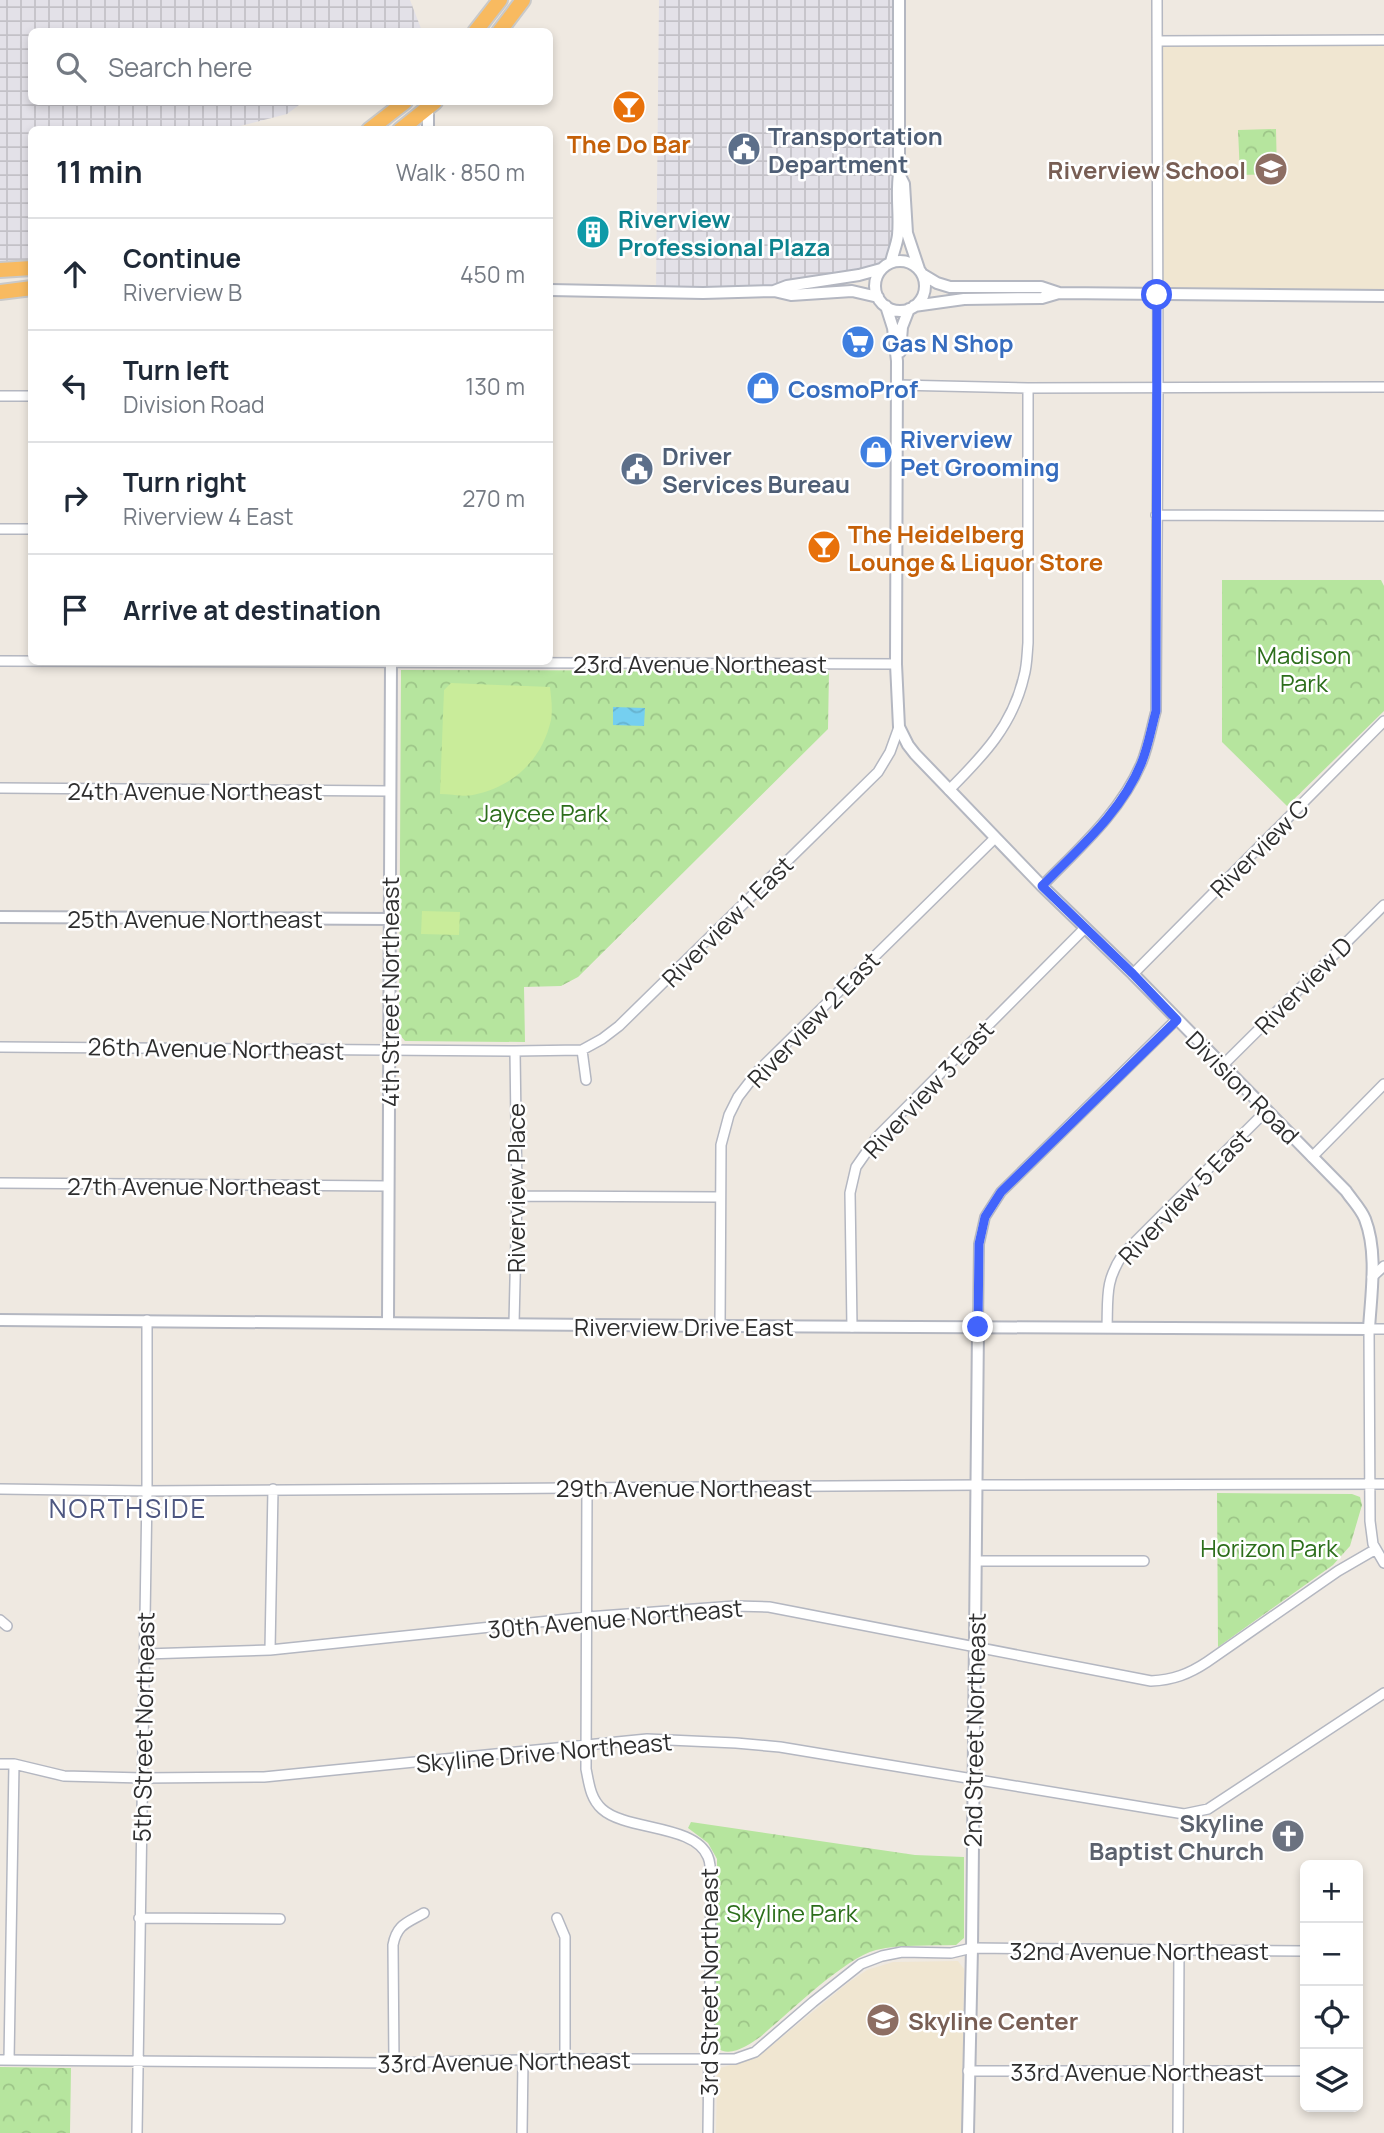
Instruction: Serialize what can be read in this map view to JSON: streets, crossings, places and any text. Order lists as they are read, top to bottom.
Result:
{
  "streets": {
    "street": [
      "23rd Avenue Northeast",
      "24th Avenue Northeast",
      "Riverview C",
      "25th Avenue Northeast",
      "Riverview 1 East",
      "Riverview D",
      "4th Street Northeast",
      "Riverview 2 East",
      "26th Avenue Northeast",
      "Division Road",
      "Riverview 3 East",
      "27th Avenue Northeast",
      "Riverview Place",
      "Riverview 5 East",
      "Riverview Drive East",
      "29th Avenue Northeast",
      "30th Avenue Northeast",
      "5th Street Northeast",
      "2nd Street Northeast",
      "Skyline Drive Northeast",
      "32nd Avenue Northeast",
      "3rd Street Northeast",
      "33rd Avenue Northeast"
    ]
  },
  "crossings": [
    ["24th Avenue Northeast", "4th Street Northeast"],
    ["Riverview C", "Division Road"],
    ["25th Avenue Northeast", "4th Street Northeast"],
    ["Riverview 1 East", "Division Road"],
    ["Riverview D", "Division Road"],
    ["4th Street Northeast", "26th Avenue Northeast"],
    ["4th Street Northeast", "27th Avenue Northeast"],
    ["4th Street Northeast", "Riverview Drive East"],
    ["Riverview 2 East", "Division Road"],
    ["Riverview 2 East", "Riverview Drive East"],
    ["26th Avenue Northeast", "Riverview Place"],
    ["Division Road", "Riverview 3 East"],
    ["Division Road", "Riverview 5 East"],
    ["Division Road", "Riverview Drive East"],
    ["Division Road", "29th Avenue Northeast"],
    ["Division Road", "30th Avenue Northeast"],
    ["Riverview 3 East", "Riverview Drive East"],
    ["Riverview Place", "Riverview Drive East"],
    ["Riverview 5 East", "Riverview Drive East"],
    ["Riverview Drive East", "5th Street Northeast"],
    ["Riverview Drive East", "2nd Street Northeast"],
    ["29th Avenue Northeast", "5th Street Northeast"],
    ["29th Avenue Northeast", "2nd Street Northeast"],
    ["29th Avenue Northeast", "3rd Street Northeast"],
    ["30th Avenue Northeast", "5th Street Northeast"],
    ["30th Avenue Northeast", "2nd Street Northeast"],
    ["30th Avenue Northeast", "3rd Street Northeast"],
    ["5th Street Northeast", "Skyline Drive Northeast"],
    ["5th Street Northeast", "33rd Avenue Northeast"],
    ["2nd Street Northeast", "Skyline Drive Northeast"],
    ["2nd Street Northeast", "32nd Avenue Northeast"],
    ["2nd Street Northeast", "33rd Avenue Northeast"],
    ["Skyline Drive Northeast", "3rd Street Northeast"],
    ["32nd Avenue Northeast", "33rd Avenue Northeast"],
    ["3rd Street Northeast", "33rd Avenue Northeast"]
  ],
  "districts": ["NORTHSIDE"],
  "parks": [
    "Madison Park",
    "Jaycee Park",
    "Horizon Park",
    "Skyline Park"
  ],
  "places": {
    "bar": ["The Do Bar", "The Heidelberg Lounge & Liquor Store"],
    "public building": ["Transportation Department", "Driver Services Bureau"],
    "school or university": ["Riverview School", "Skyline Center"],
    "building": ["Riverview Professional Plaza"],
    "supermarket": ["Gas N Shop"],
    "shop": ["CosmoProf", "Riverview Pet Grooming"],
    "church": ["Skyline Baptist Church"]
  },
  "page": {
    "search": "Search here",
    "heading": ["11 min", "Walk · 850 m"],
    "list": [
      ["Continue", "Riverview B", "450 m"],
      ["Turn left", "Division Road", "130 m"],
      ["Turn right", "Riverview 4 East", "270 m"],
      "Arrive at destination"
    ],
    "map_buttons": ["+", "−"]
  }
}
